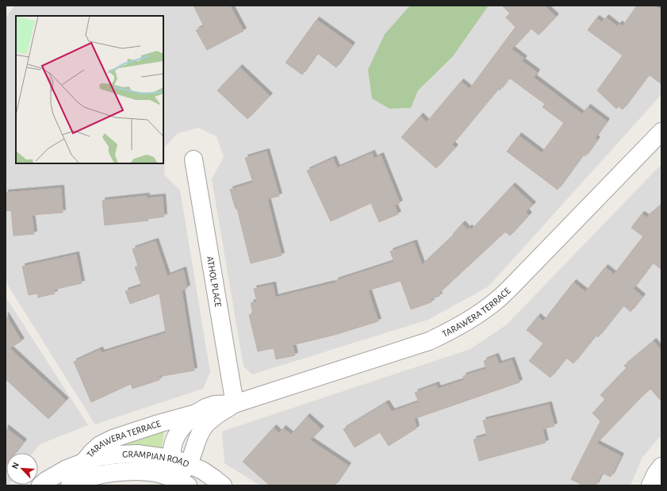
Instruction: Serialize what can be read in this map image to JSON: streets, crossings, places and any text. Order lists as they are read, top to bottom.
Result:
{
  "streets": {
    "street": ["ATHOL PLACE", "TARAWERA TERRACE", "GRAMPIAN ROAD"]
  },
  "crossings": [
    ["ATHOL PLACE", "TARAWERA TERRACE"],
    ["TARAWERA TERRACE", "GRAMPIAN ROAD"]
  ],
  "north": "top left"
}
